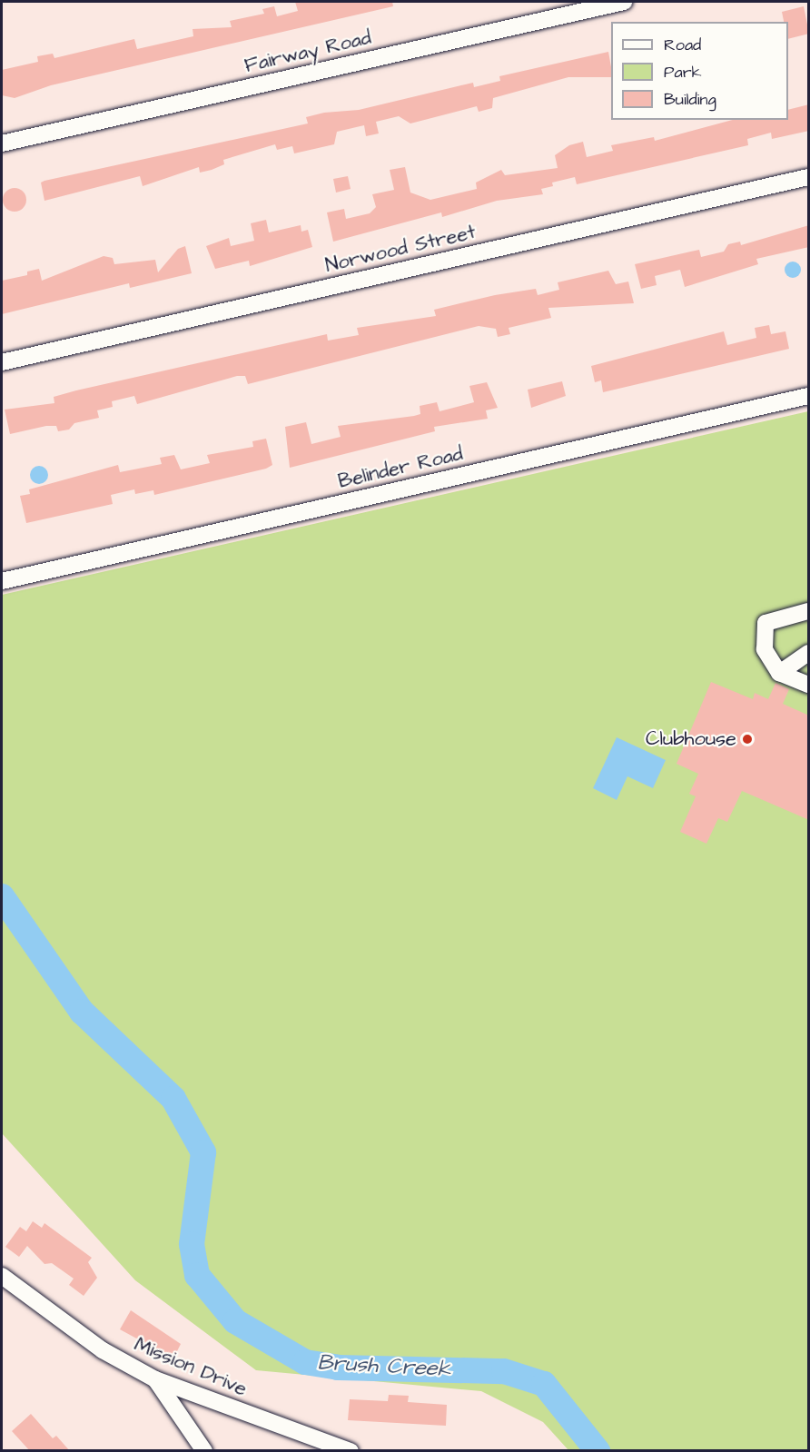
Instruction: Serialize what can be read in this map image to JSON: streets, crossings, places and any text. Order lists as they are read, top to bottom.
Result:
{
  "streets": {
    "street": [
      "Fairway Road",
      "Norwood Street",
      "Belinder Road",
      "Mission Drive"
    ]
  },
  "water": ["Brush Creek"],
  "places": ["Clubhouse"],
  "legend": ["Road", "Park", "Building"]
}
